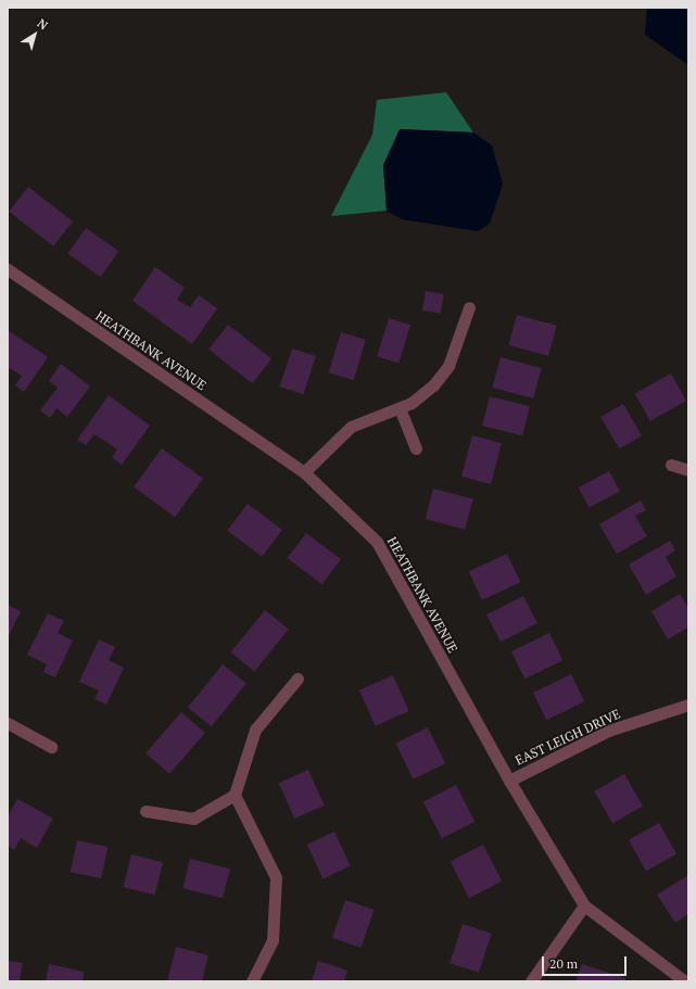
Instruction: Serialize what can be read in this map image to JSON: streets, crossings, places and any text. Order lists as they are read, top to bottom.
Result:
{
  "streets": {
    "street": ["HEATHBANK AVENUE", "EAST LEIGH DRIVE"]
  },
  "crossings": [
    ["HEATHBANK AVENUE", "EAST LEIGH DRIVE"]
  ],
  "scale_bar": "20 m",
  "north": "top right"
}
